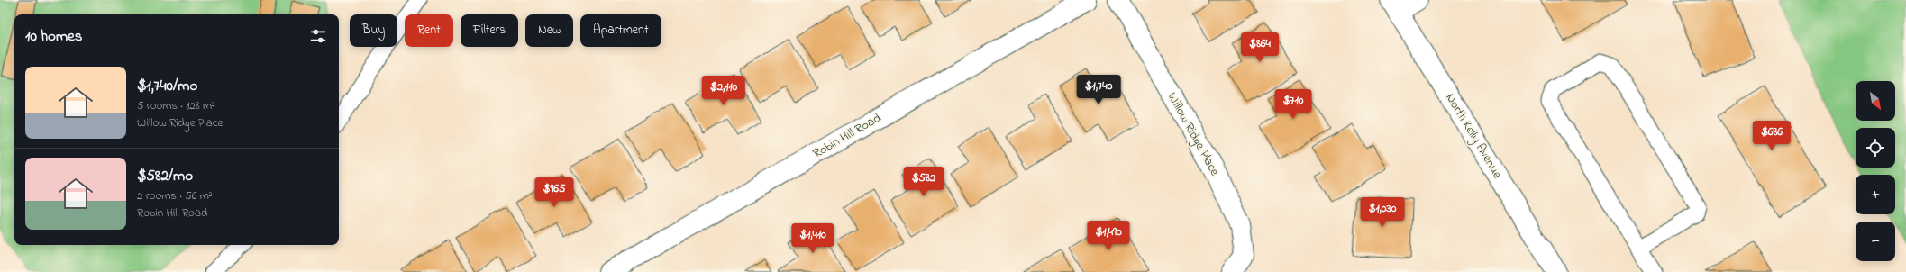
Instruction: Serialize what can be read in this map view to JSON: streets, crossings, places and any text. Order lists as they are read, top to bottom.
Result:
{
  "streets": {
    "street": ["Willow Ridge Place", "Robin Hill Road", "North Kelly Avenue"]
  },
  "north": "bottom right",
  "page": {
    "chip": [
      "Buy",
      "Rent",
      "Filters",
      "New",
      "Apartment"
    ],
    "heading": "10 homes",
    "price": [
      "$864",
      "$1,740",
      "$2,110",
      "$710",
      "$686",
      "$582",
      "$965",
      "$1,030",
      "$1,490",
      "$1,410"
    ],
    "list": [
      {
        "name": "$1,740/mo",
        "note": "5 rooms · 128 m² · Willow Ridge Place"
      },
      {
        "name": "$582/mo",
        "note": "2 rooms · 56 m² · Robin Hill Road"
      }
    ],
    "map_buttons": ["+", "−"]
  }
}
